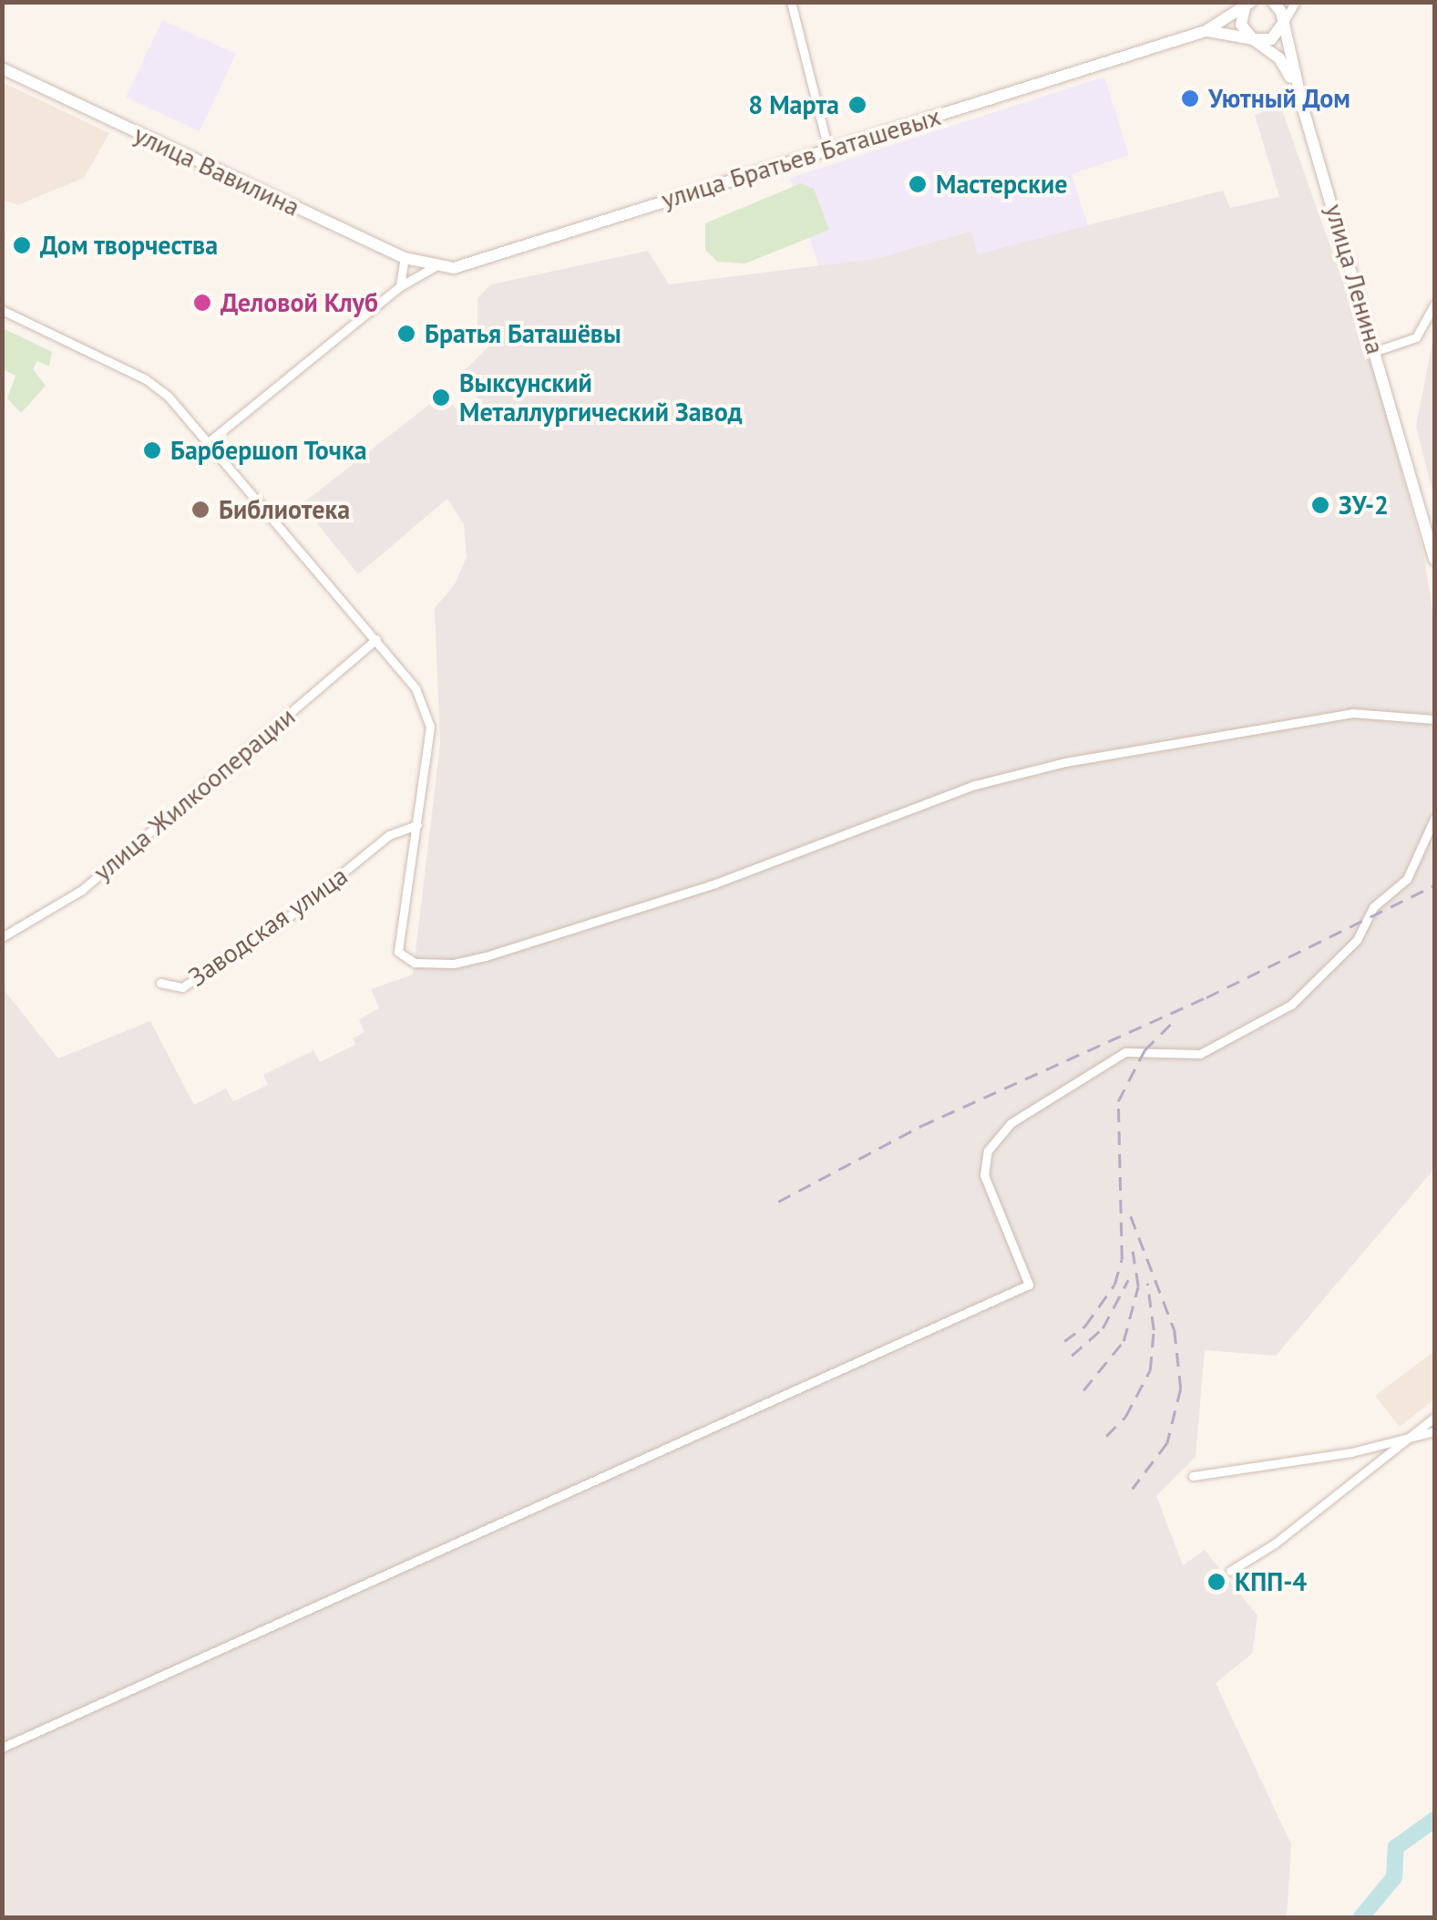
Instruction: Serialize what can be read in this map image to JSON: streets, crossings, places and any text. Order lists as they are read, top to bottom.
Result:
{
  "streets": {
    "street": [
      "улица Братьев Баташевых",
      "улица Вавилина",
      "улица Ленина",
      "улица Жилкооперации",
      "Заводская улица"
    ]
  },
  "crossings": [
    ["улица Братьев Баташевых", "улица Вавилина"]
  ],
  "places": [
    "Уютный Дом",
    "8 Марта",
    "Мастерские",
    "Дом творчества",
    "Деловой Клуб",
    "Братья Баташёвы",
    "Выксунский Металлургический Завод",
    "Барбершоп Точка",
    "ЗУ-2",
    "Библиотека",
    "КПП-4"
  ]
}
